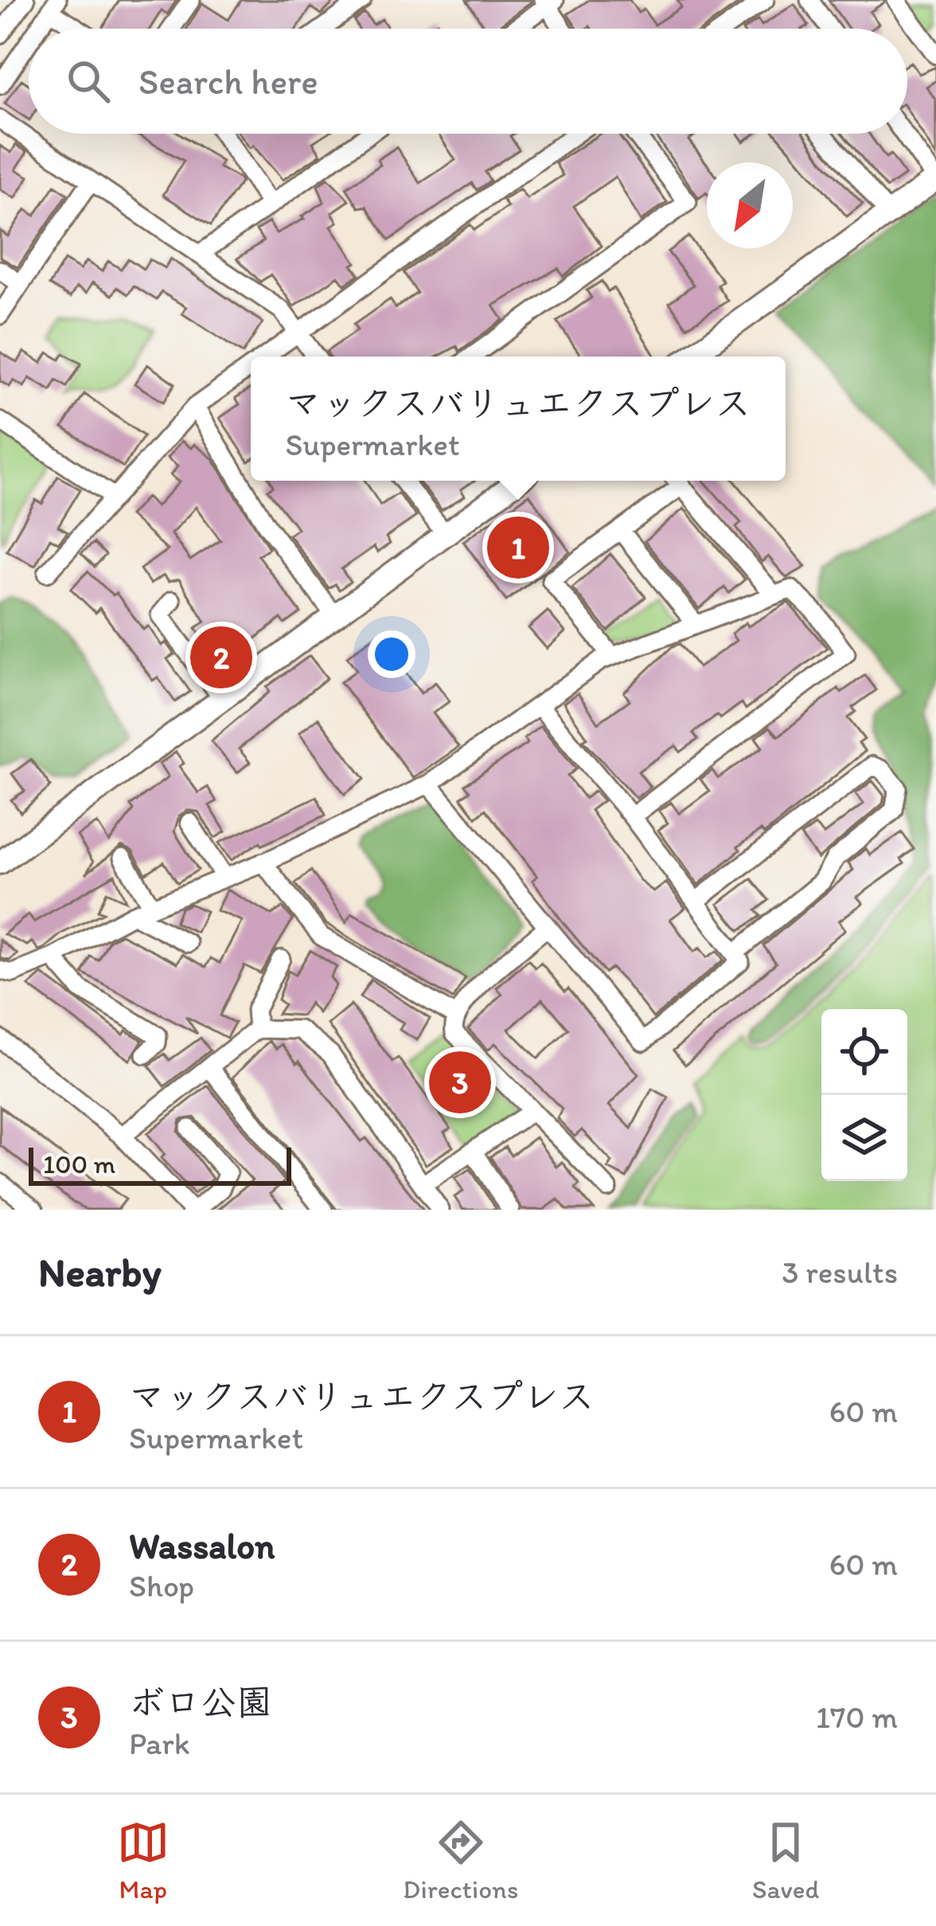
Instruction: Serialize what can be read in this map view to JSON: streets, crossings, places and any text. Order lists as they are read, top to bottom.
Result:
{
  "scale_bar": "100 m",
  "north": "bottom left",
  "page": {
    "search": "Search here",
    "popup": ["マックスバリュエクスプレス", "Supermarket"],
    "pins": ["1", "2", "3"],
    "scale": "100 m",
    "heading": ["Nearby", "3 results"],
    "list": [
      {
        "mark": "1",
        "name": "マックスバリュエクスプレス",
        "note": "Supermarket",
        "value": "60 m"
      },
      {
        "mark": "2",
        "name": "Wassalon",
        "note": "Shop",
        "value": "60 m"
      },
      {
        "mark": "3",
        "name": "ボロ公園",
        "note": "Park",
        "value": "170 m"
      }
    ],
    "nav": ["Map", "Directions", "Saved"]
  }
}
